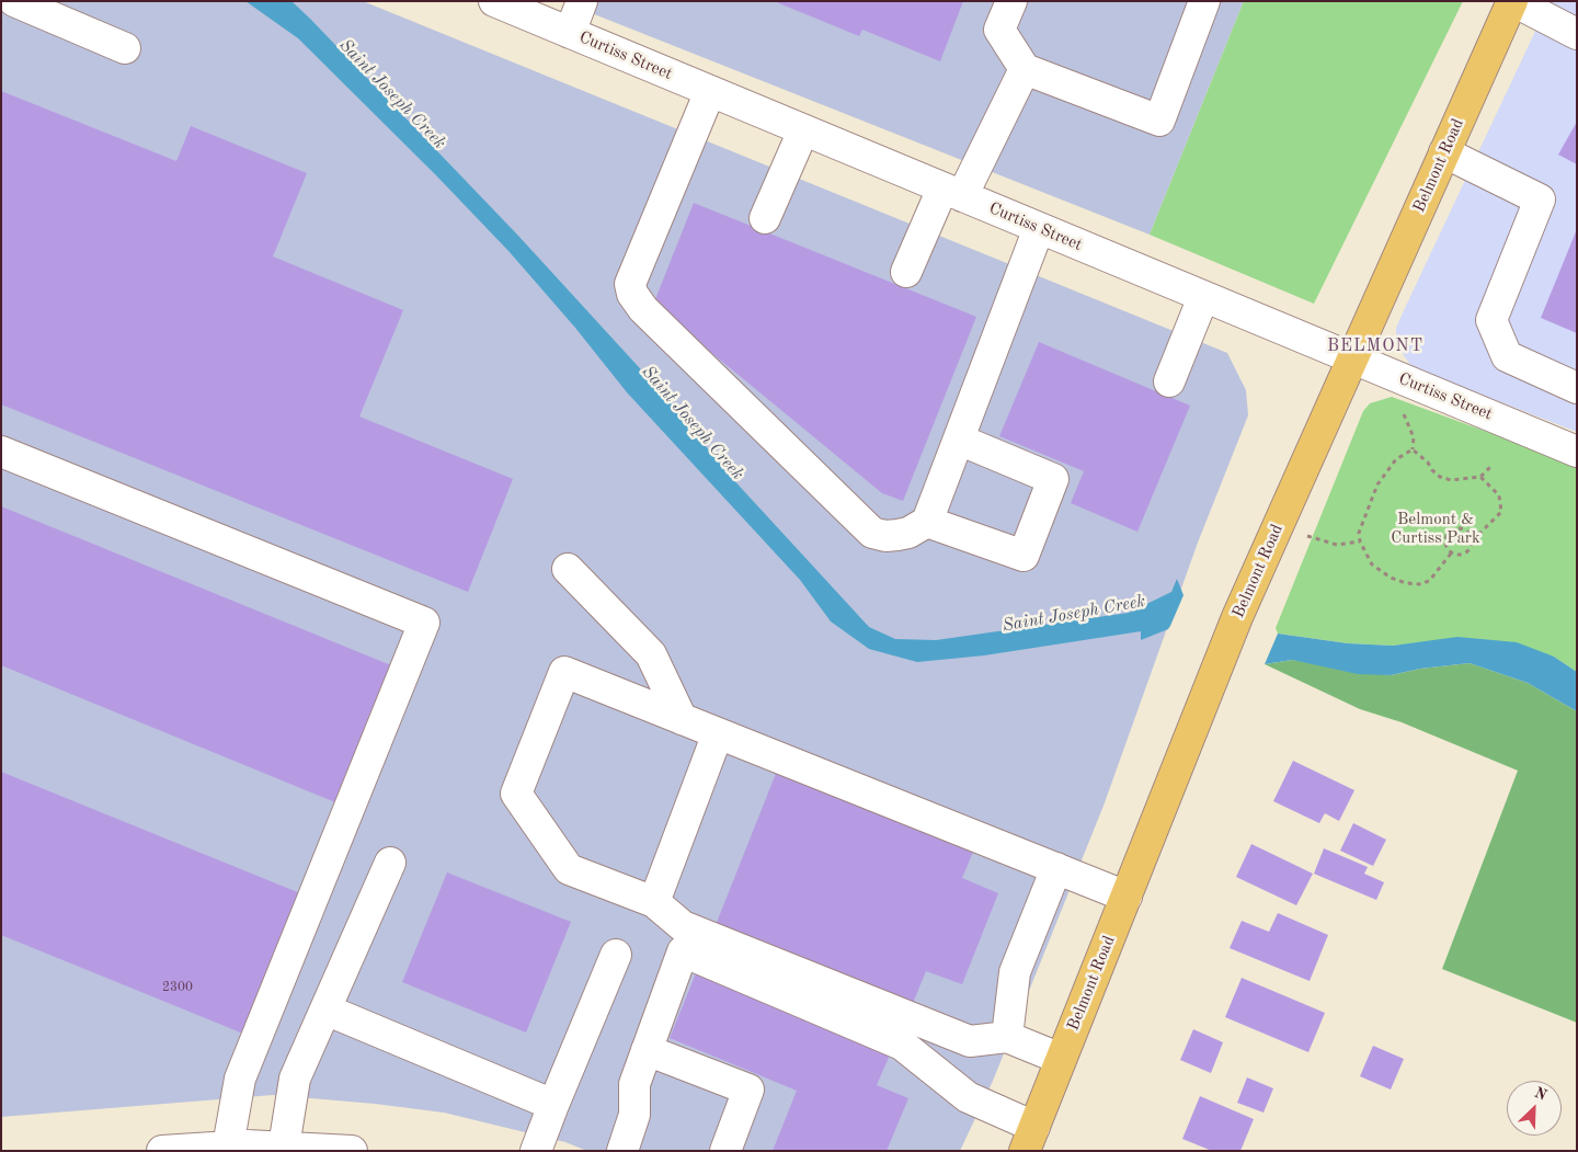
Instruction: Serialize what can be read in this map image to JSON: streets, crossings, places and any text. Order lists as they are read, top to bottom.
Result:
{
  "streets": {
    "main road": ["Belmont Road"],
    "street": ["Curtiss Street"]
  },
  "crossings": [
    ["Curtiss Street", "Belmont Road"]
  ],
  "districts": ["BELMONT"],
  "water": ["Saint Joseph Creek"],
  "parks": ["Belmont & Curtiss Park"],
  "house_numbers": ["2300"],
  "north": "top right"
}
